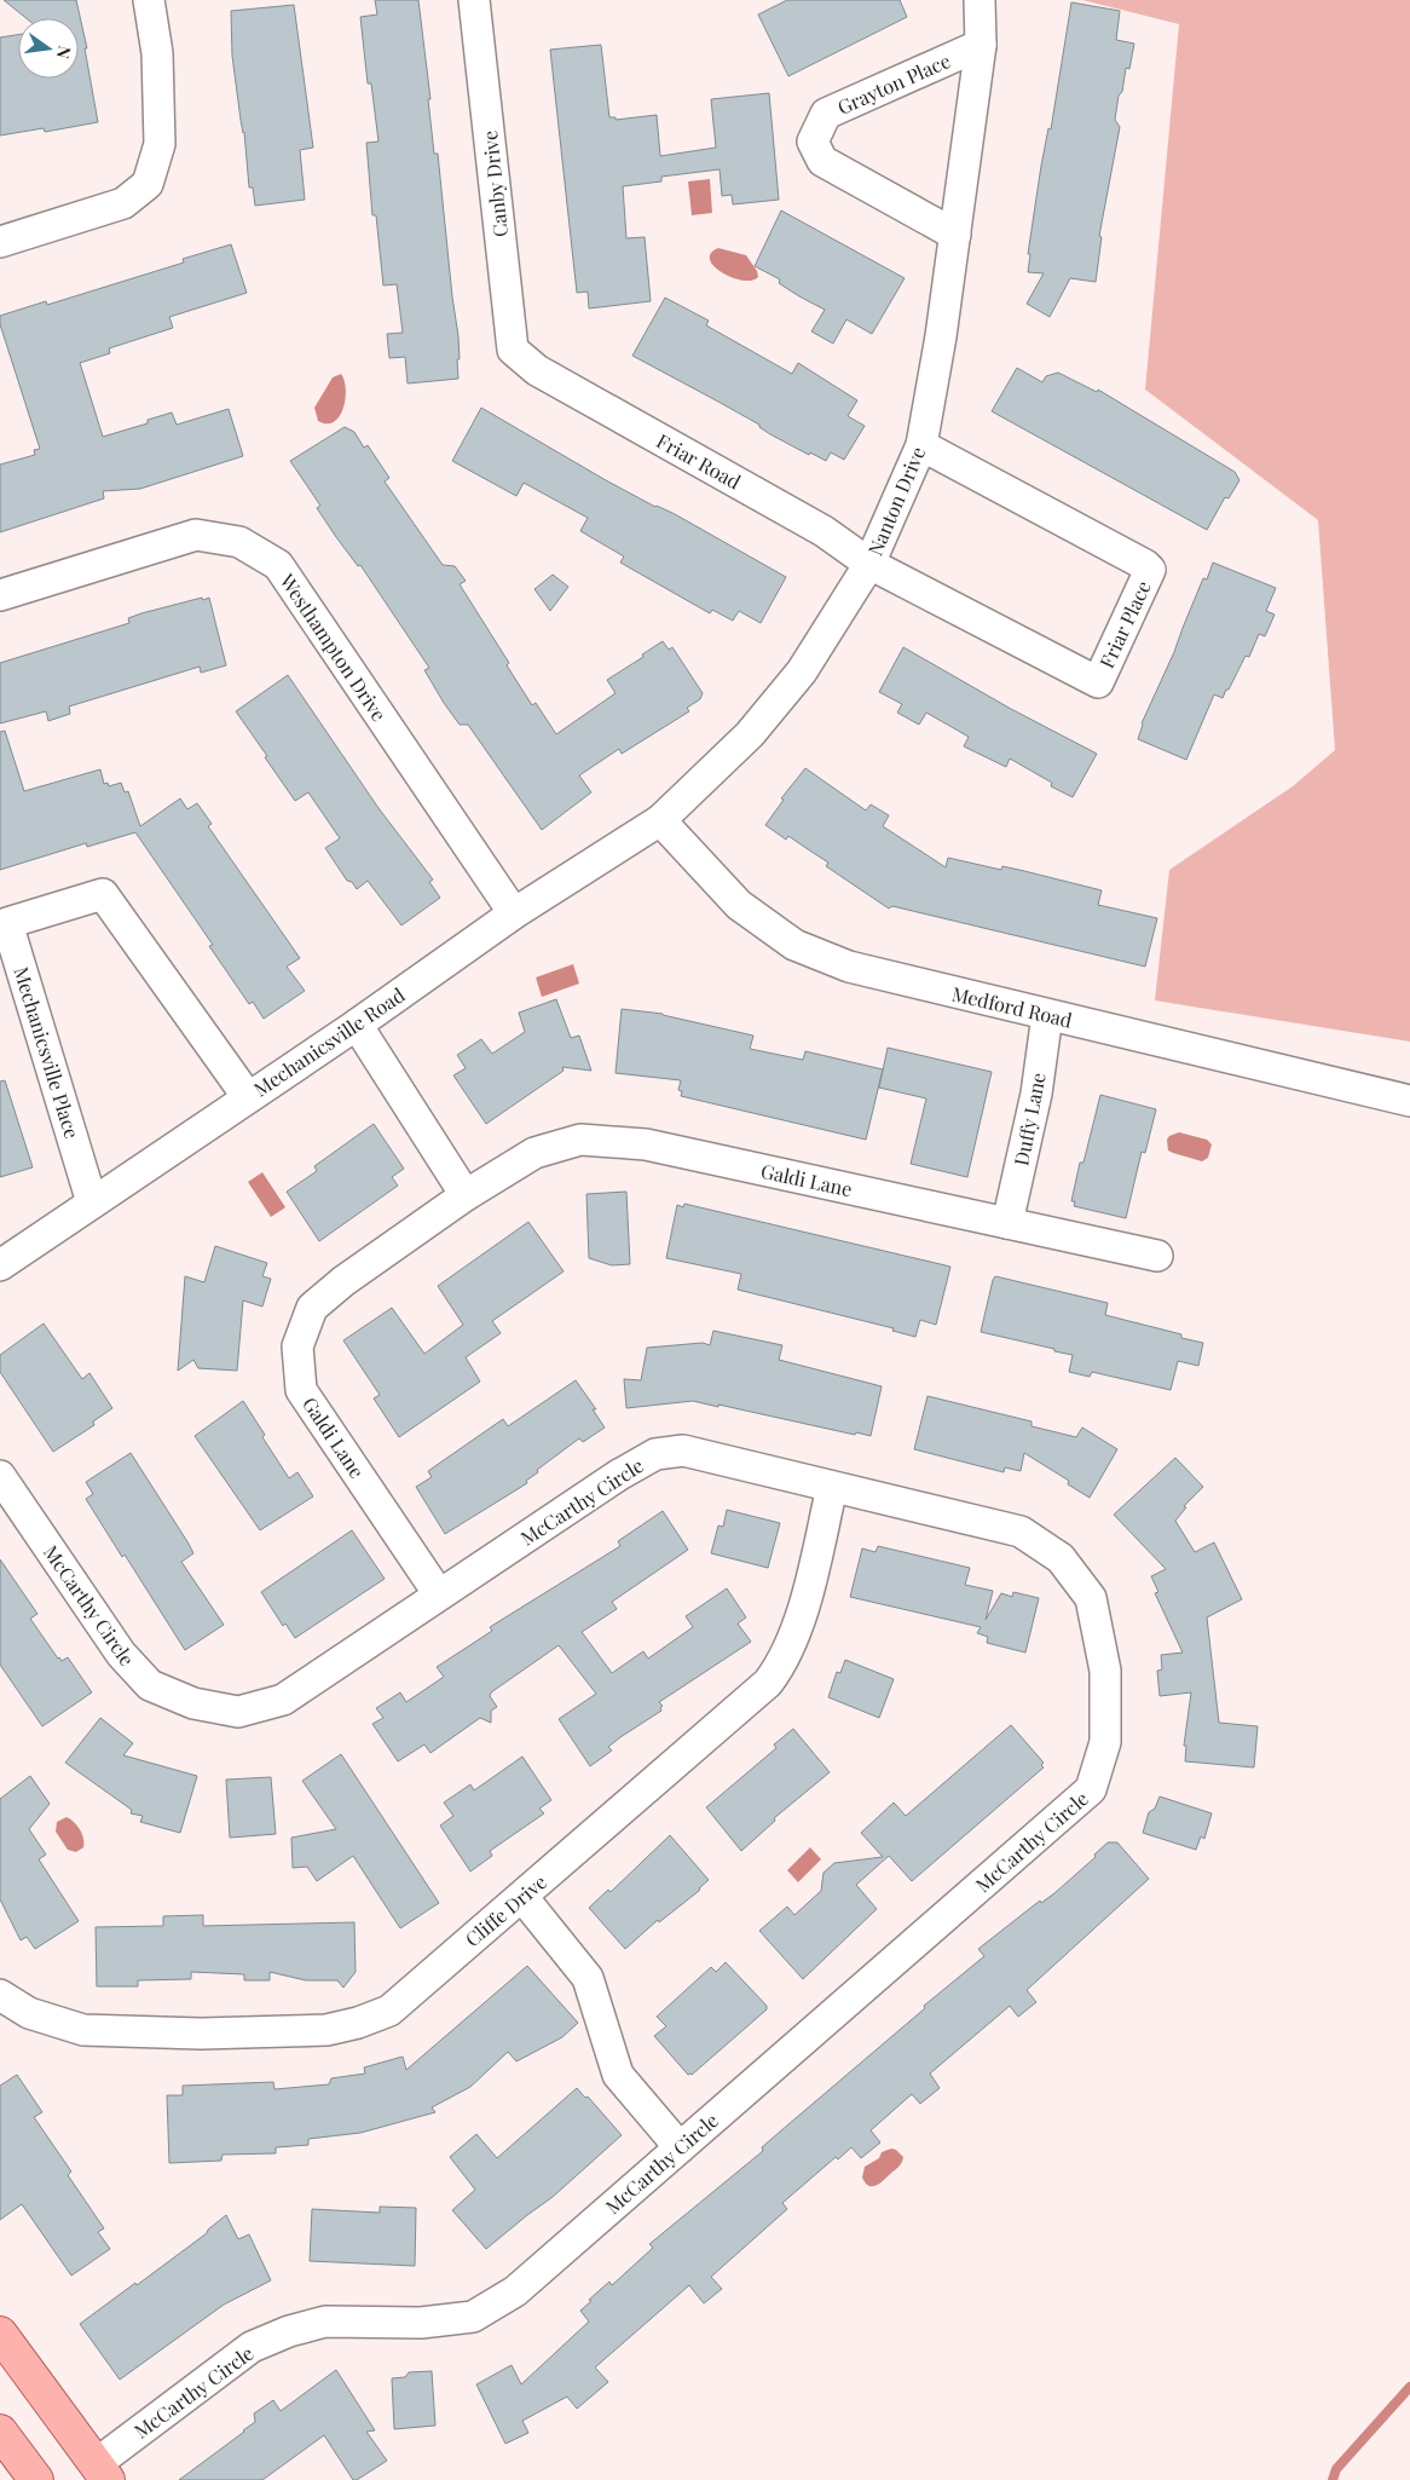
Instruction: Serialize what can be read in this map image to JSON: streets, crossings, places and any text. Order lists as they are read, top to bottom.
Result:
{
  "streets": {
    "street": [
      "Grayton Place",
      "Canby Drive",
      "Friar Road",
      "Nanton Drive",
      "Friar Place",
      "Westhampton Drive",
      "Medford Road",
      "Mechanicsville Road",
      "Mechanicsville Place",
      "Duffy Lane",
      "Galdi Lane",
      "McCarthy Circle",
      "Cliffe Drive"
    ]
  },
  "crossings": [
    ["Grayton Place", "Nanton Drive"],
    ["Canby Drive", "Friar Road"],
    ["Friar Road", "Nanton Drive"],
    ["Friar Road", "Friar Place"],
    ["Nanton Drive", "Friar Place"],
    ["Nanton Drive", "Medford Road"],
    ["Nanton Drive", "Mechanicsville Road"],
    ["Westhampton Drive", "Mechanicsville Road"],
    ["Medford Road", "Mechanicsville Road"],
    ["Medford Road", "Duffy Lane"],
    ["Mechanicsville Road", "Mechanicsville Place"],
    ["Duffy Lane", "Galdi Lane"],
    ["Galdi Lane", "McCarthy Circle"],
    ["McCarthy Circle", "Cliffe Drive"]
  ],
  "north": "right"
}
